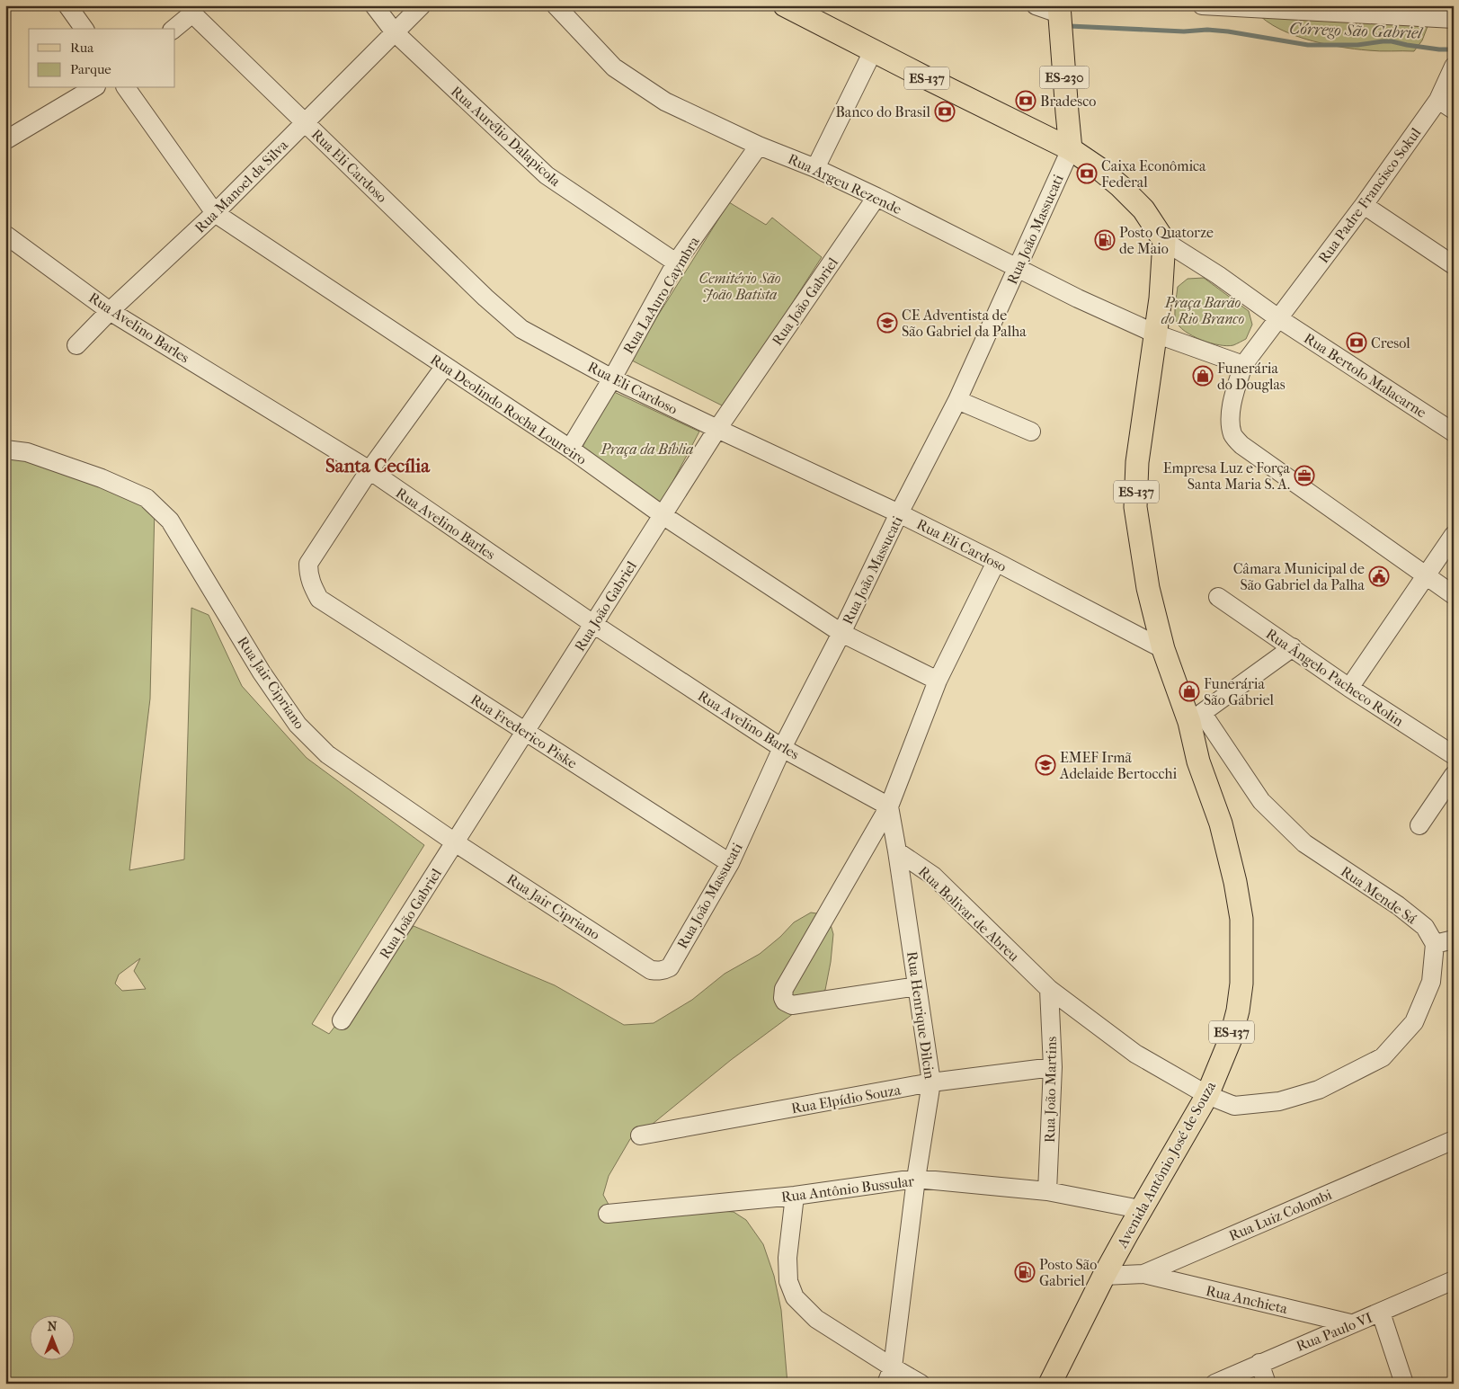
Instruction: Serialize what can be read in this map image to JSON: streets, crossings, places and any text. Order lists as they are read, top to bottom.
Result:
{
  "streets": {
    "main road": ["ES-230", "ES-137", "Avenida Antônio José de Souza"],
    "street": [
      "Rua Aurélio Dalapicola",
      "Rua Eli Cardoso",
      "Rua Argeu Rezende",
      "Rua Manoel da Silva",
      "Rua Padre Francisco Sokul",
      "Rua João Massucati",
      "Rua LaAuro Caymbra",
      "Rua João Gabriel",
      "Rua Avelino Barles",
      "Rua Bertolo Malacarne",
      "Rua Deolindo Rocha Loureiro",
      "Rua Ângelo Pacheco Rolin",
      "Rua Jair Cipriano",
      "Rua Frederico Piske",
      "Rua Mende Sá",
      "Rua Bolivar de Abreu",
      "Rua Henrique Dilcin",
      "Rua João Martins",
      "Rua Elpídio Souza",
      "Rua Antônio Bussular",
      "Rua Luiz Colombi",
      "Rua Anchieta",
      "Rua Paulo VI"
    ]
  },
  "crossings": [
    ["ES-230", "ES-137"],
    ["ES-230", "Rua João Massucati"],
    ["ES-137", "Rua Eli Cardoso"],
    ["ES-137", "Rua Argeu Rezende"],
    ["ES-137", "Rua João Massucati"],
    ["ES-137", "Avenida Antônio José de Souza"],
    ["Rua Aurélio Dalapicola", "Rua Manoel da Silva"],
    ["Rua Aurélio Dalapicola", "Rua LaAuro Caymbra"],
    ["Rua Eli Cardoso", "Rua Manoel da Silva"],
    ["Rua Eli Cardoso", "Rua João Massucati"],
    ["Rua Eli Cardoso", "Rua LaAuro Caymbra"],
    ["Rua Eli Cardoso", "Rua João Gabriel"],
    ["Rua Eli Cardoso", "Avenida Antônio José de Souza"],
    ["Rua Argeu Rezende", "Rua João Massucati"],
    ["Rua Argeu Rezende", "Rua LaAuro Caymbra"],
    ["Rua Argeu Rezende", "Rua João Gabriel"],
    ["Rua Manoel da Silva", "Rua Avelino Barles"],
    ["Rua Manoel da Silva", "Rua Deolindo Rocha Loureiro"],
    ["Rua Padre Francisco Sokul", "Rua Bertolo Malacarne"],
    ["Rua João Massucati", "Rua Avelino Barles"],
    ["Rua João Massucati", "Rua Deolindo Rocha Loureiro"],
    ["Rua João Massucati", "Rua Jair Cipriano"],
    ["Rua João Massucati", "Rua Frederico Piske"],
    ["Rua LaAuro Caymbra", "Rua Deolindo Rocha Loureiro"],
    ["Rua João Gabriel", "Rua Avelino Barles"],
    ["Rua João Gabriel", "Rua Deolindo Rocha Loureiro"],
    ["Rua João Gabriel", "Rua Jair Cipriano"],
    ["Rua João Gabriel", "Rua Frederico Piske"],
    ["Rua Avelino Barles", "Rua Frederico Piske"],
    ["Rua Mende Sá", "Avenida Antônio José de Souza"],
    ["Rua Bolivar de Abreu", "Rua Henrique Dilcin"],
    ["Rua Bolivar de Abreu", "Rua João Martins"],
    ["Rua Bolivar de Abreu", "Avenida Antônio José de Souza"],
    ["Rua Henrique Dilcin", "Rua Elpídio Souza"],
    ["Rua Henrique Dilcin", "Rua Antônio Bussular"],
    ["Rua João Martins", "Rua Elpídio Souza"],
    ["Rua João Martins", "Rua Antônio Bussular"],
    ["Avenida Antônio José de Souza", "Rua Antônio Bussular"],
    ["Avenida Antônio José de Souza", "Rua Luiz Colombi"],
    ["Rua Luiz Colombi", "Rua Anchieta"],
    ["Rua Anchieta", "Rua Paulo VI"]
  ],
  "districts": ["Santa Cecília"],
  "water": ["Córrego São Gabriel"],
  "parks": ["Cemitério São João Batista", "Praça Barão do Rio Branco", "Praça da Bíblia"],
  "places": {
    "bank": [
      "Bradesco",
      "Banco do Brasil",
      "Caixa Econômica Federal",
      "Cresol"
    ],
    "fuel station": ["Posto Quatorze de Maio", "Posto São Gabriel"],
    "school or university": ["CE Adventista de São Gabriel da Palha", "EMEF Irmã Adelaide Bertocchi"],
    "shop": ["Funerária do Douglas", "Funerária São Gabriel"],
    "office": ["Empresa Luz e Força Santa Maria S. A."],
    "public building": ["Câmara Municipal de São Gabriel da Palha"]
  },
  "legend": ["Rua", "Parque"],
  "north": "top"
}
